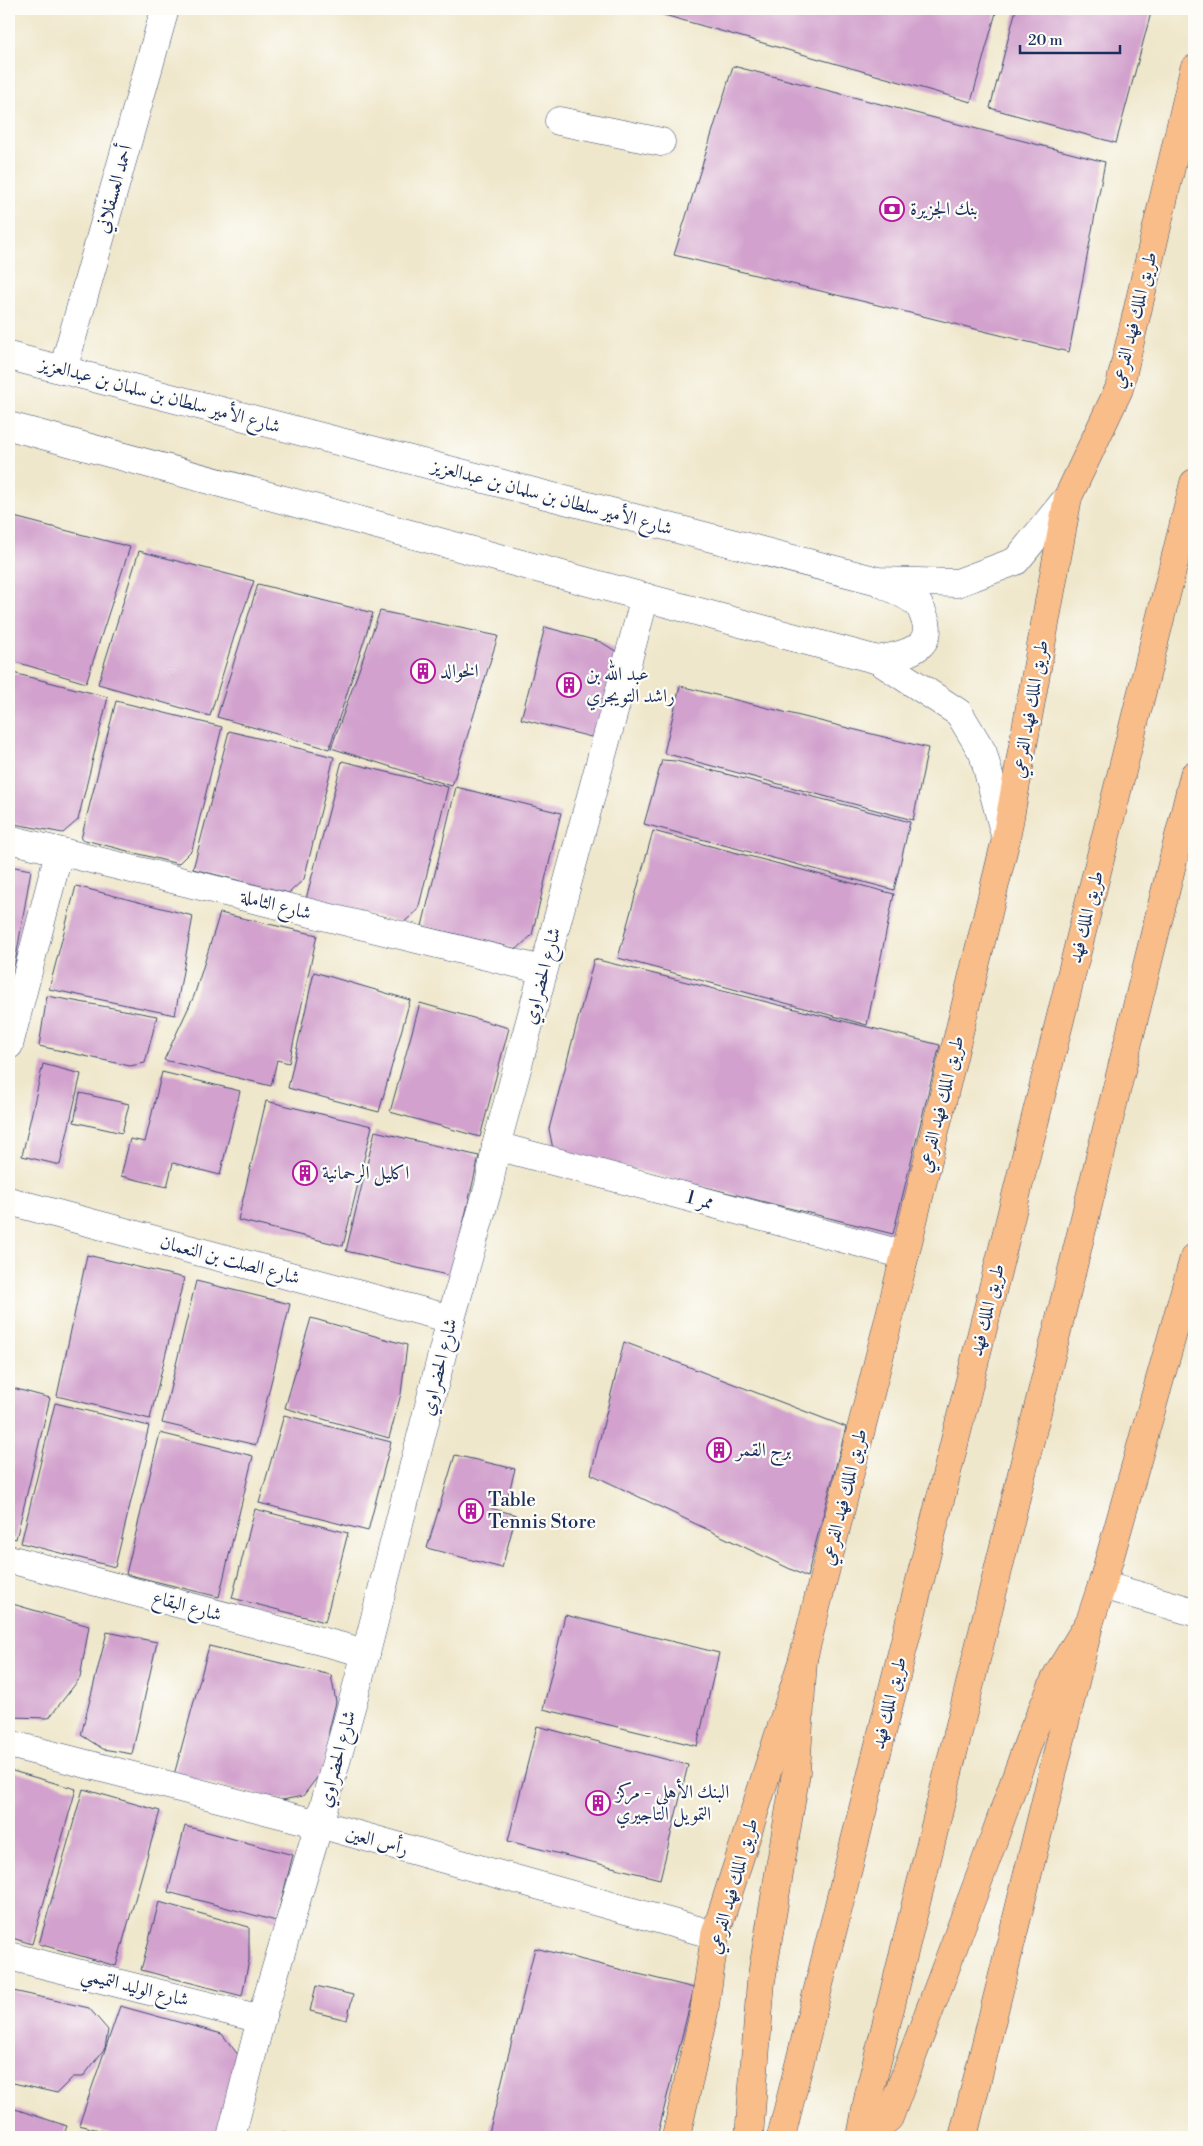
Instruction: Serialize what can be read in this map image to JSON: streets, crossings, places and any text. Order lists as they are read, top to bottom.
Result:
{
  "streets": {
    "main road": ["طريق الملك فهد الفرعي", "طريق الملك فهد"],
    "street": [
      "أحمد العسقلاني",
      "شارع الأمير سلطان بن سلمان بن عبدالعزيز",
      "شارع الثاملة",
      "شارع الحضراوي",
      "ممر 1",
      "شارع الصلت بن النعمان",
      "شارع البقاع",
      "رأس العين",
      "شارع الوليد التميمي"
    ]
  },
  "crossings": [
    ["أحمد العسقلاني", "شارع الأمير سلطان بن سلمان بن عبدالعزيز"],
    ["طريق الملك فهد الفرعي", "شارع الأمير سلطان بن سلمان بن عبدالعزيز"],
    ["طريق الملك فهد الفرعي", "ممر 1"],
    ["طريق الملك فهد الفرعي", "رأس العين"],
    ["شارع الثاملة", "شارع الحضراوي"],
    ["شارع الحضراوي", "ممر 1"],
    ["شارع الحضراوي", "شارع الصلت بن النعمان"],
    ["شارع الحضراوي", "شارع البقاع"],
    ["شارع الحضراوي", "رأس العين"],
    ["شارع الحضراوي", "شارع الوليد التميمي"]
  ],
  "places": {
    "bank": ["بنك الجزيرة"],
    "building": [
      "الخوالد",
      "عبد الله بن راشد التويجري",
      "اكليل الرحمانية",
      "برج القمر",
      "Table Tennis Store",
      "البنك الأهلي - مركز التمويل التاجيري"
    ]
  },
  "scale_bar": "20 m"
}
